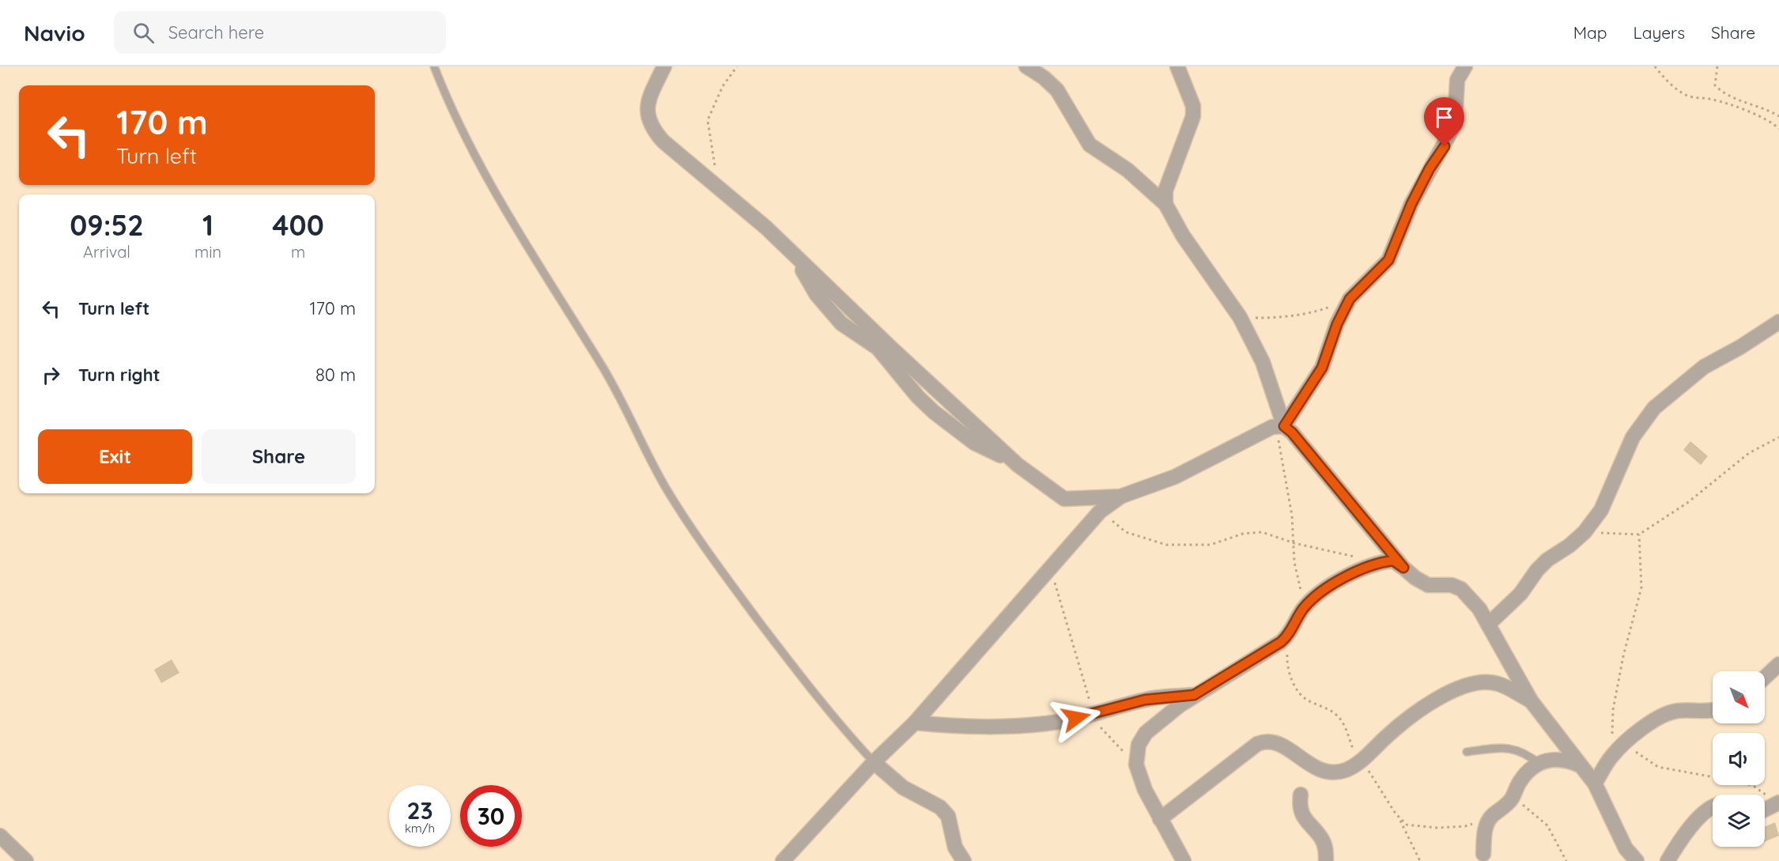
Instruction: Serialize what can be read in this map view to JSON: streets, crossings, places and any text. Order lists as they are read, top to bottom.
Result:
{
  "north": "bottom right",
  "page": {
    "header": "Navio",
    "search": "Search here",
    "nav": ["Map", "Layers", "Share"],
    "turn": ["170 m", "Turn left"],
    "eta": [
      "09:52",
      "Arrival",
      "1",
      "min",
      "400",
      "m"
    ],
    "list": [
      {
        "name": "Turn left",
        "value": "170 m"
      },
      {
        "name": "Turn right",
        "value": "80 m"
      }
    ],
    "buttons": ["Exit", "Share"],
    "speed": "23 km/h",
    "limit": "30"
  }
}
